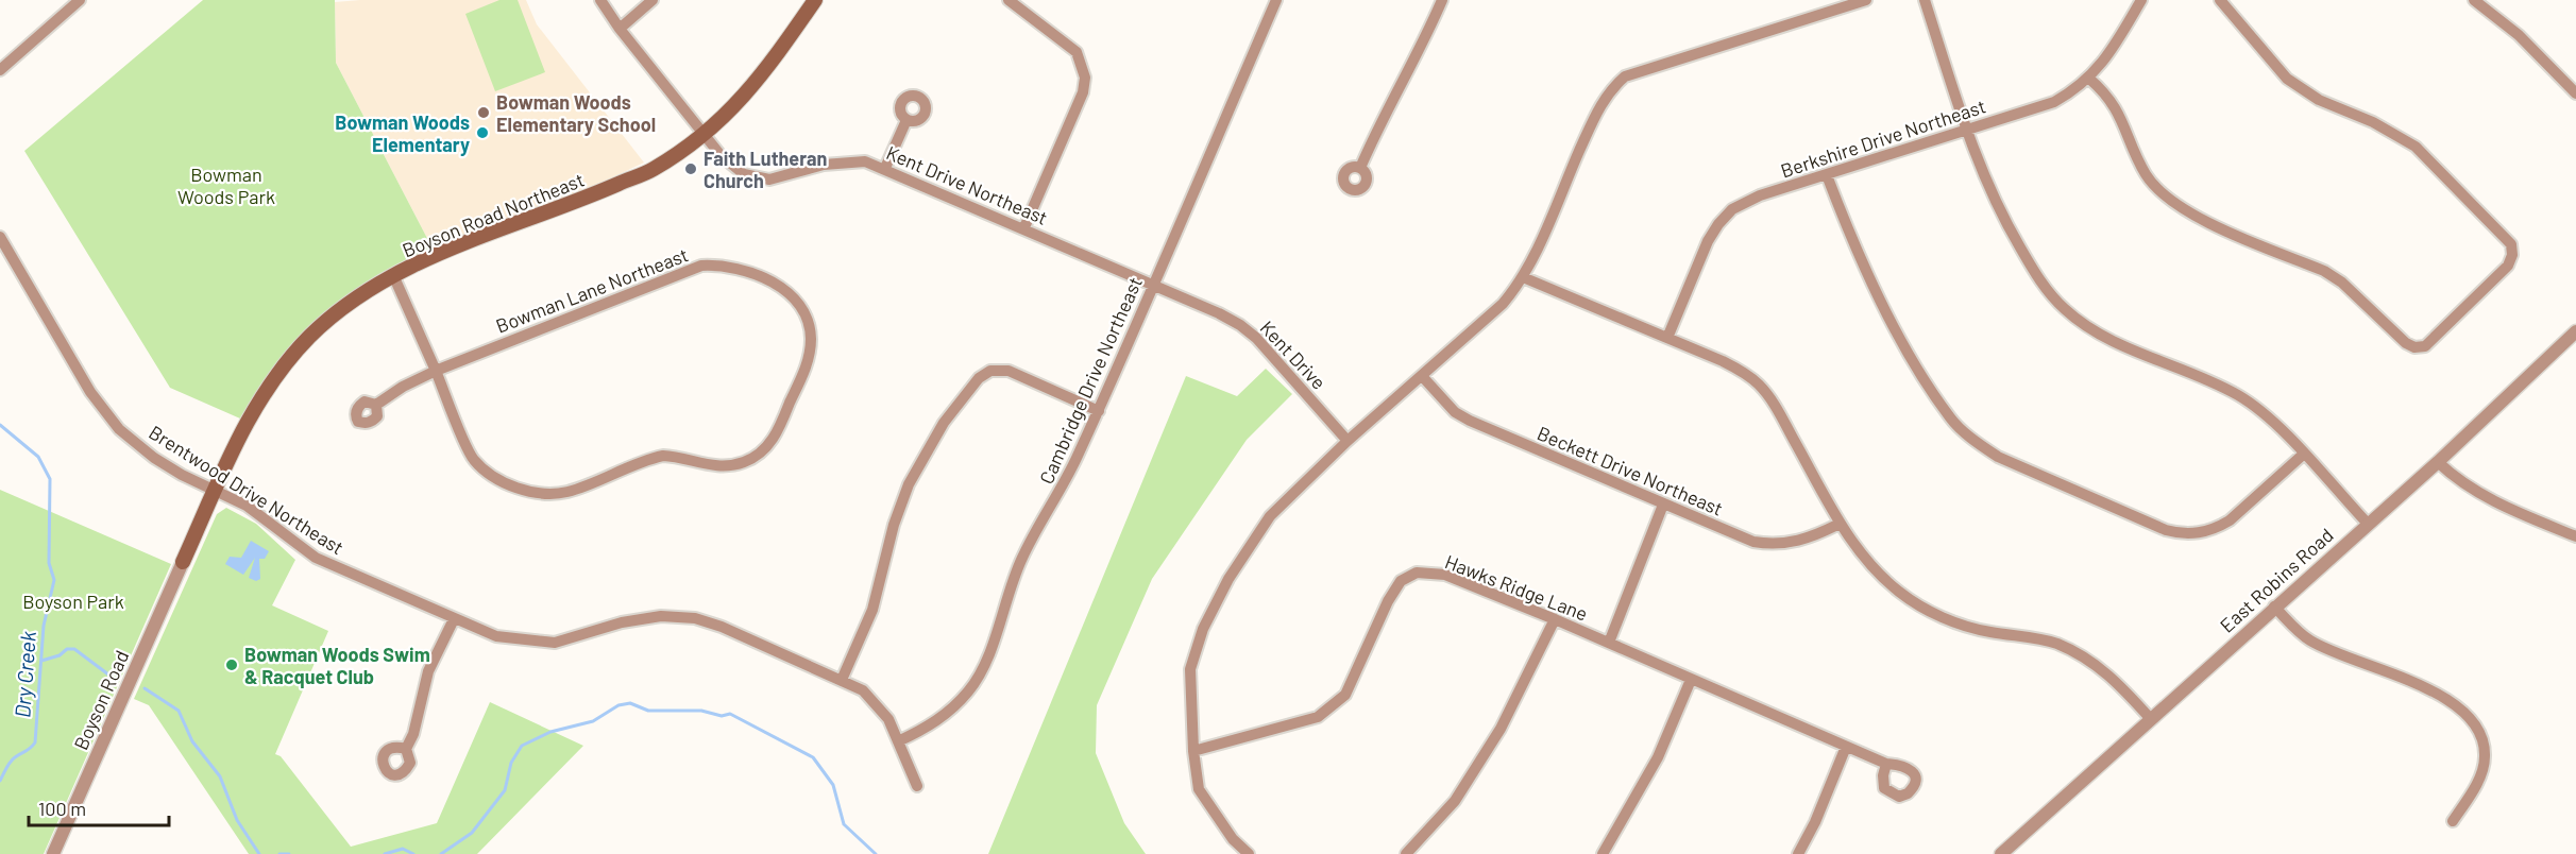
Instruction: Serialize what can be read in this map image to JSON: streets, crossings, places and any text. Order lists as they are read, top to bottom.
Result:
{
  "streets": {
    "main road": ["Boyson Road Northeast"],
    "street": [
      "Berkshire Drive Northeast",
      "Kent Drive Northeast",
      "Bowman Lane Northeast",
      "Kent Drive",
      "Cambridge Drive Northeast",
      "Beckett Drive Northeast",
      "Brentwood Drive Northeast",
      "East Robins Road",
      "Hawks Ridge Lane",
      "Boyson Road"
    ]
  },
  "crossings": [
    ["Kent Drive Northeast", "Boyson Road Northeast"],
    ["Kent Drive Northeast", "Kent Drive"],
    ["Kent Drive Northeast", "Cambridge Drive Northeast"],
    ["Boyson Road Northeast", "Bowman Lane Northeast"],
    ["Boyson Road Northeast", "Brentwood Drive Northeast"],
    ["Boyson Road Northeast", "Boyson Road"],
    ["Cambridge Drive Northeast", "Brentwood Drive Northeast"]
  ],
  "water": ["Dry Creek"],
  "parks": ["Bowman Woods Park", "Boyson Park"],
  "places": [
    "Bowman Woods Elementary School",
    "Bowman Woods Elementary",
    "Faith Lutheran Church",
    "Bowman Woods Swim & Racquet Club"
  ],
  "scale_bar": "100 m"
}
